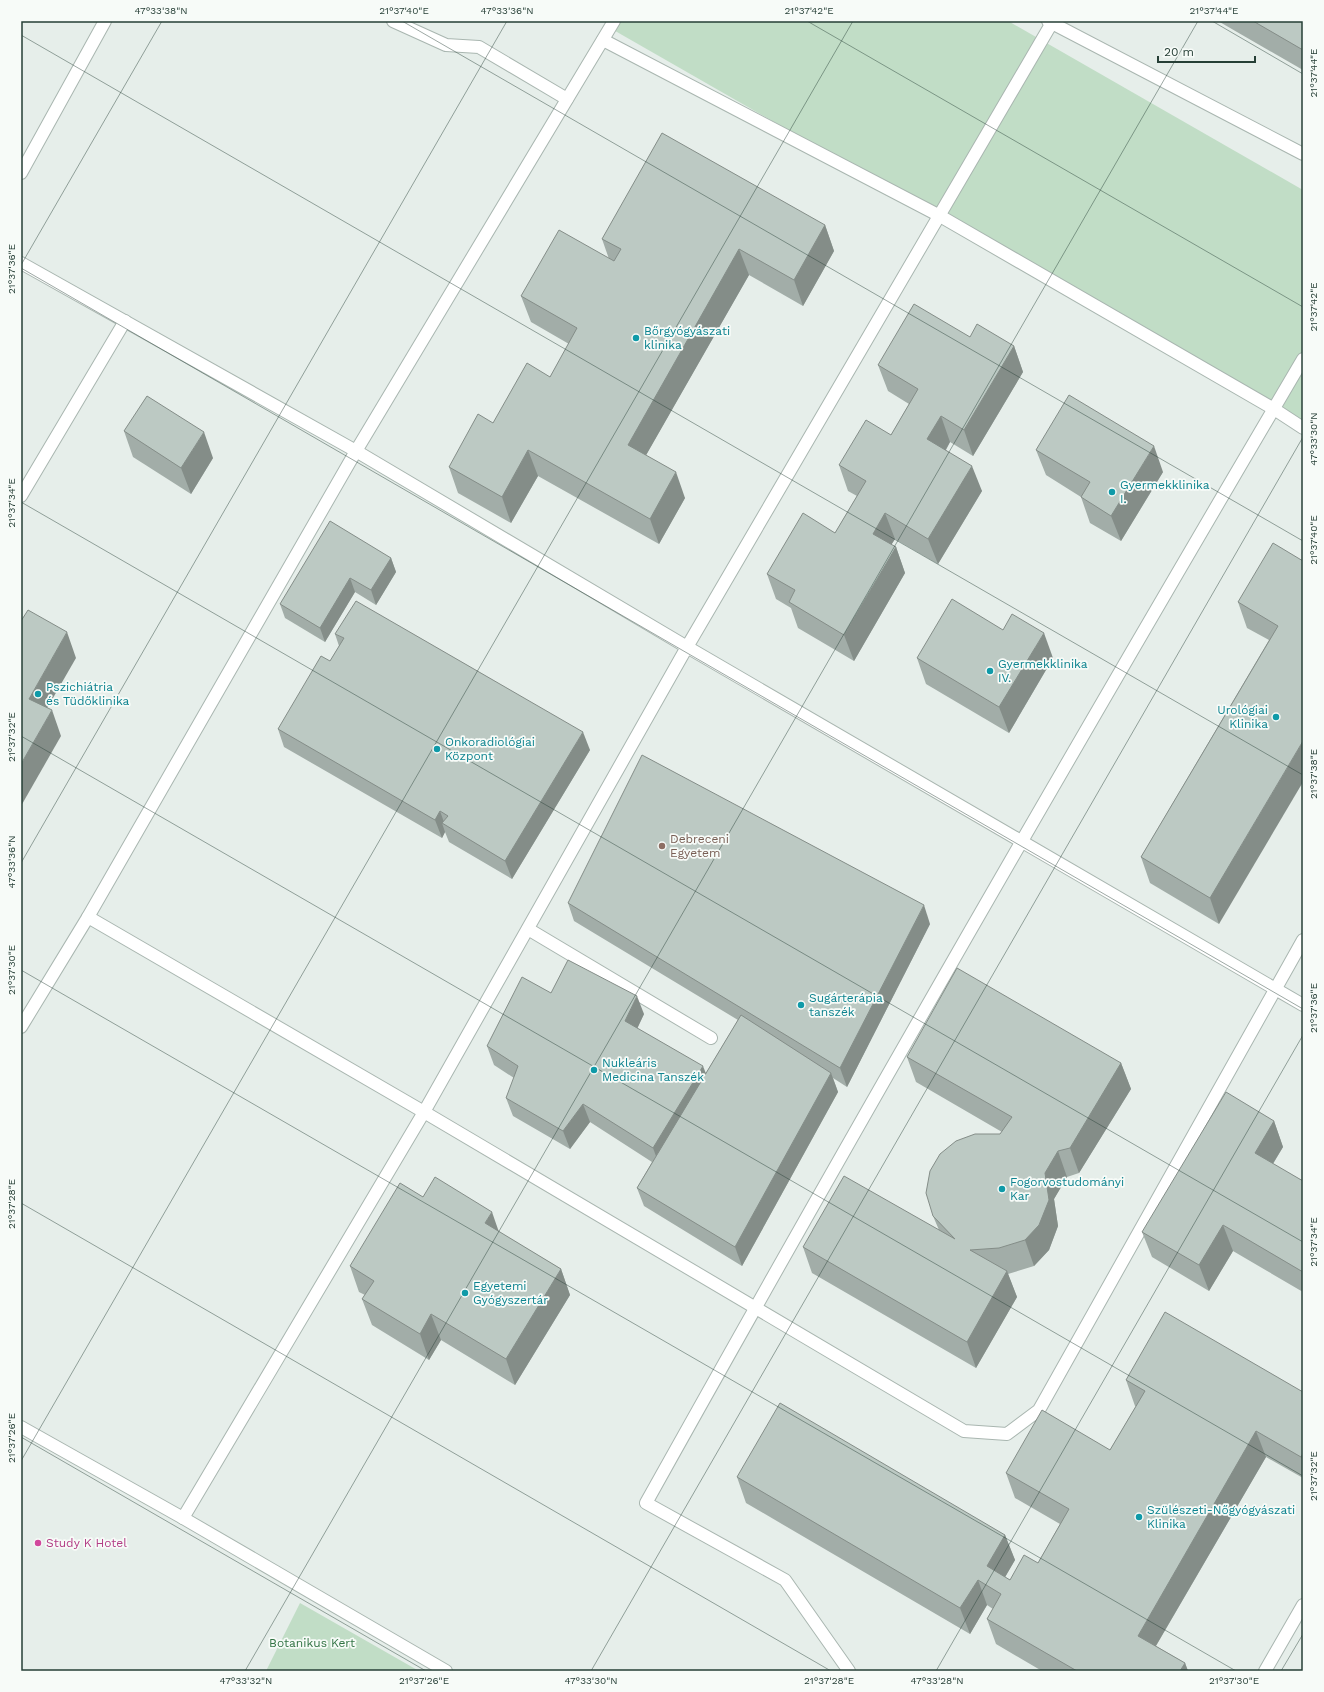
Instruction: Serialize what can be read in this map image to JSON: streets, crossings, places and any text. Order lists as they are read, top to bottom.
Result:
{
  "parks": ["Botanikus Kert"],
  "places": [
    "Bőrgyógyászati klinika",
    "Gyermekklinika I.",
    "Gyermekklinika IV.",
    "Pszichiátria és Tüdőklinika",
    "Urológiai Klinika",
    "Onkoradiológiai Központ",
    "Debreceni Egyetem",
    "Sugárterápia tanszék",
    "Nukleáris Medicina Tanszék",
    "Fogorvostudományi Kar",
    "Egyetemi Gyógyszertár",
    "Szülészeti-Nőgyógyászati Klinika",
    "Study K Hotel"
  ],
  "scale_bar": "20 m",
  "coordinates": [
    "47°33'38\"N",
    "21°37'40\"E",
    "47°33'36\"N",
    "21°37'42\"E",
    "21°37'44\"E",
    "21°37'36\"E",
    "47°33'30\"N",
    "21°37'34\"E",
    "21°37'32\"E",
    "21°37'38\"E",
    "21°37'30\"E",
    "21°37'28\"E",
    "21°37'26\"E",
    "47°33'32\"N",
    "47°33'28\"N"
  ]
}
